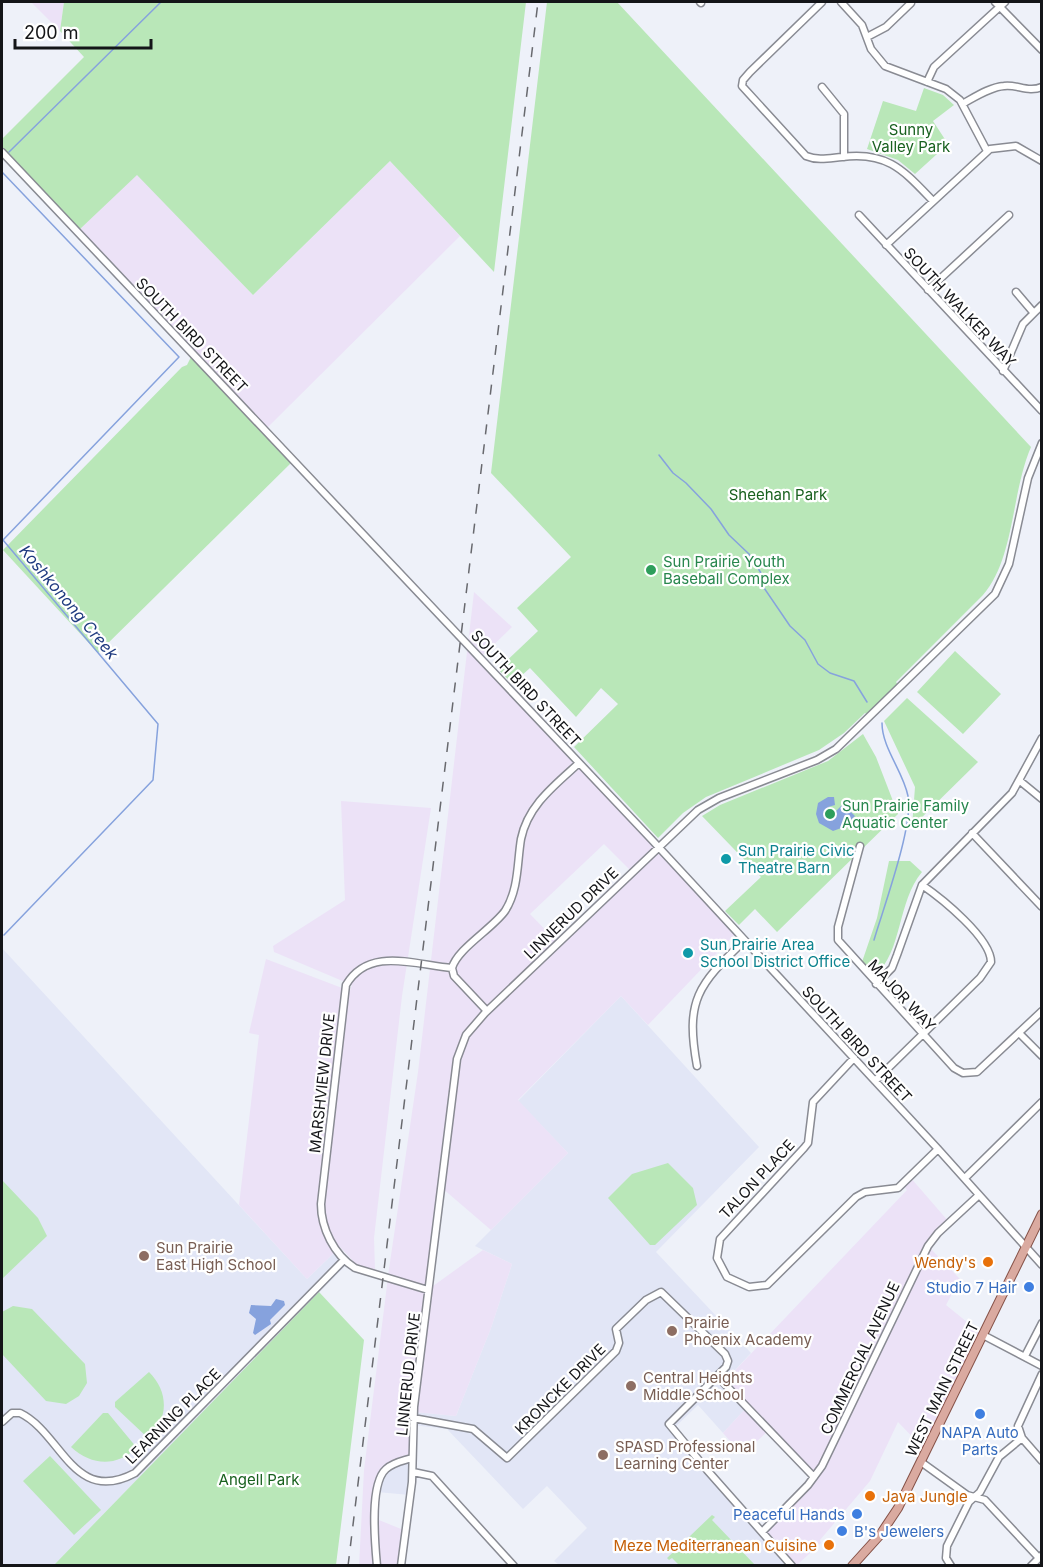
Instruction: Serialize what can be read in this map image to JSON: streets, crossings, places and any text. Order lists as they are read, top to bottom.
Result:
{
  "streets": {
    "main road": ["WEST MAIN STREET"],
    "street": [
      "SOUTH WALKER WAY",
      "SOUTH BIRD STREET",
      "LINNERUD DRIVE",
      "MAJOR WAY",
      "MARSHVIEW DRIVE",
      "TALON PLACE",
      "COMMERCIAL AVENUE",
      "KRONCKE DRIVE",
      "LEARNING PLACE"
    ]
  },
  "crossings": [
    ["SOUTH BIRD STREET", "LINNERUD DRIVE"],
    ["SOUTH BIRD STREET", "TALON PLACE"],
    ["SOUTH BIRD STREET", "COMMERCIAL AVENUE"],
    ["SOUTH BIRD STREET", "WEST MAIN STREET"],
    ["LINNERUD DRIVE", "KRONCKE DRIVE"],
    ["MARSHVIEW DRIVE", "LEARNING PLACE"]
  ],
  "water": ["Koshkonong Creek"],
  "parks": ["Sunny Valley Park", "Sheehan Park", "Angell Park"],
  "places": [
    "Sun Prairie Youth Baseball Complex",
    "Sun Prairie Family Aquatic Center",
    "Sun Prairie Civic Theatre Barn",
    "Sun Prairie Area School District Office",
    "Sun Prairie East High School",
    "Wendy's",
    "Studio 7 Hair",
    "Prairie Phoenix Academy",
    "Central Heights Middle School",
    "NAPA Auto Parts",
    "SPASD Professional Learning Center",
    "Java Jungle",
    "Peaceful Hands",
    "B's Jewelers",
    "Meze Mediterranean Cuisine"
  ],
  "scale_bar": "200 m"
}
